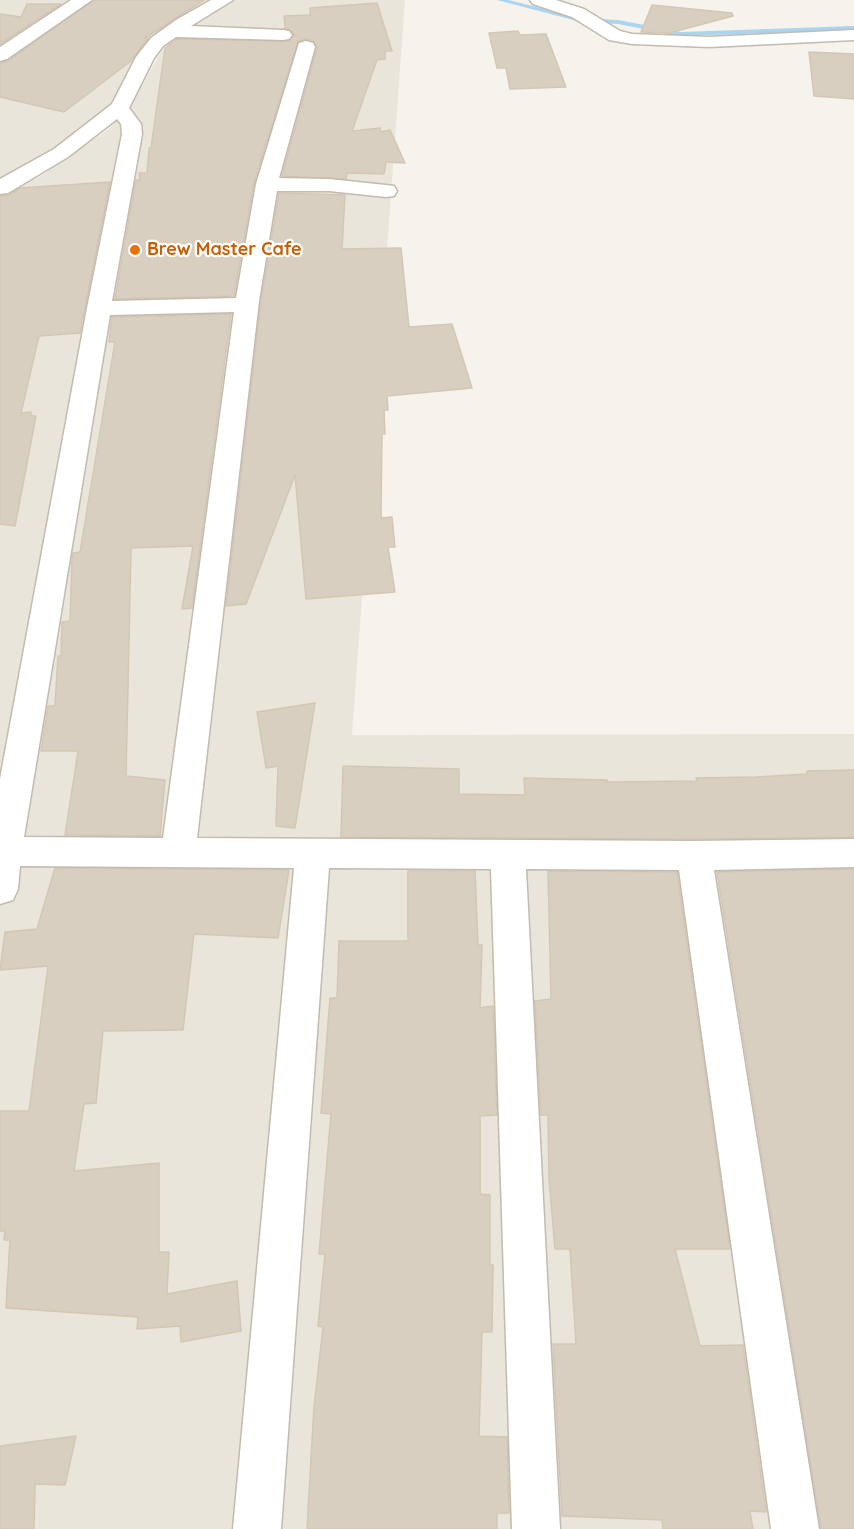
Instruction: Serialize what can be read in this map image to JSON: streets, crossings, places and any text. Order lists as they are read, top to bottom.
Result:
{
  "places": ["Brew Master Cafe"]
}
